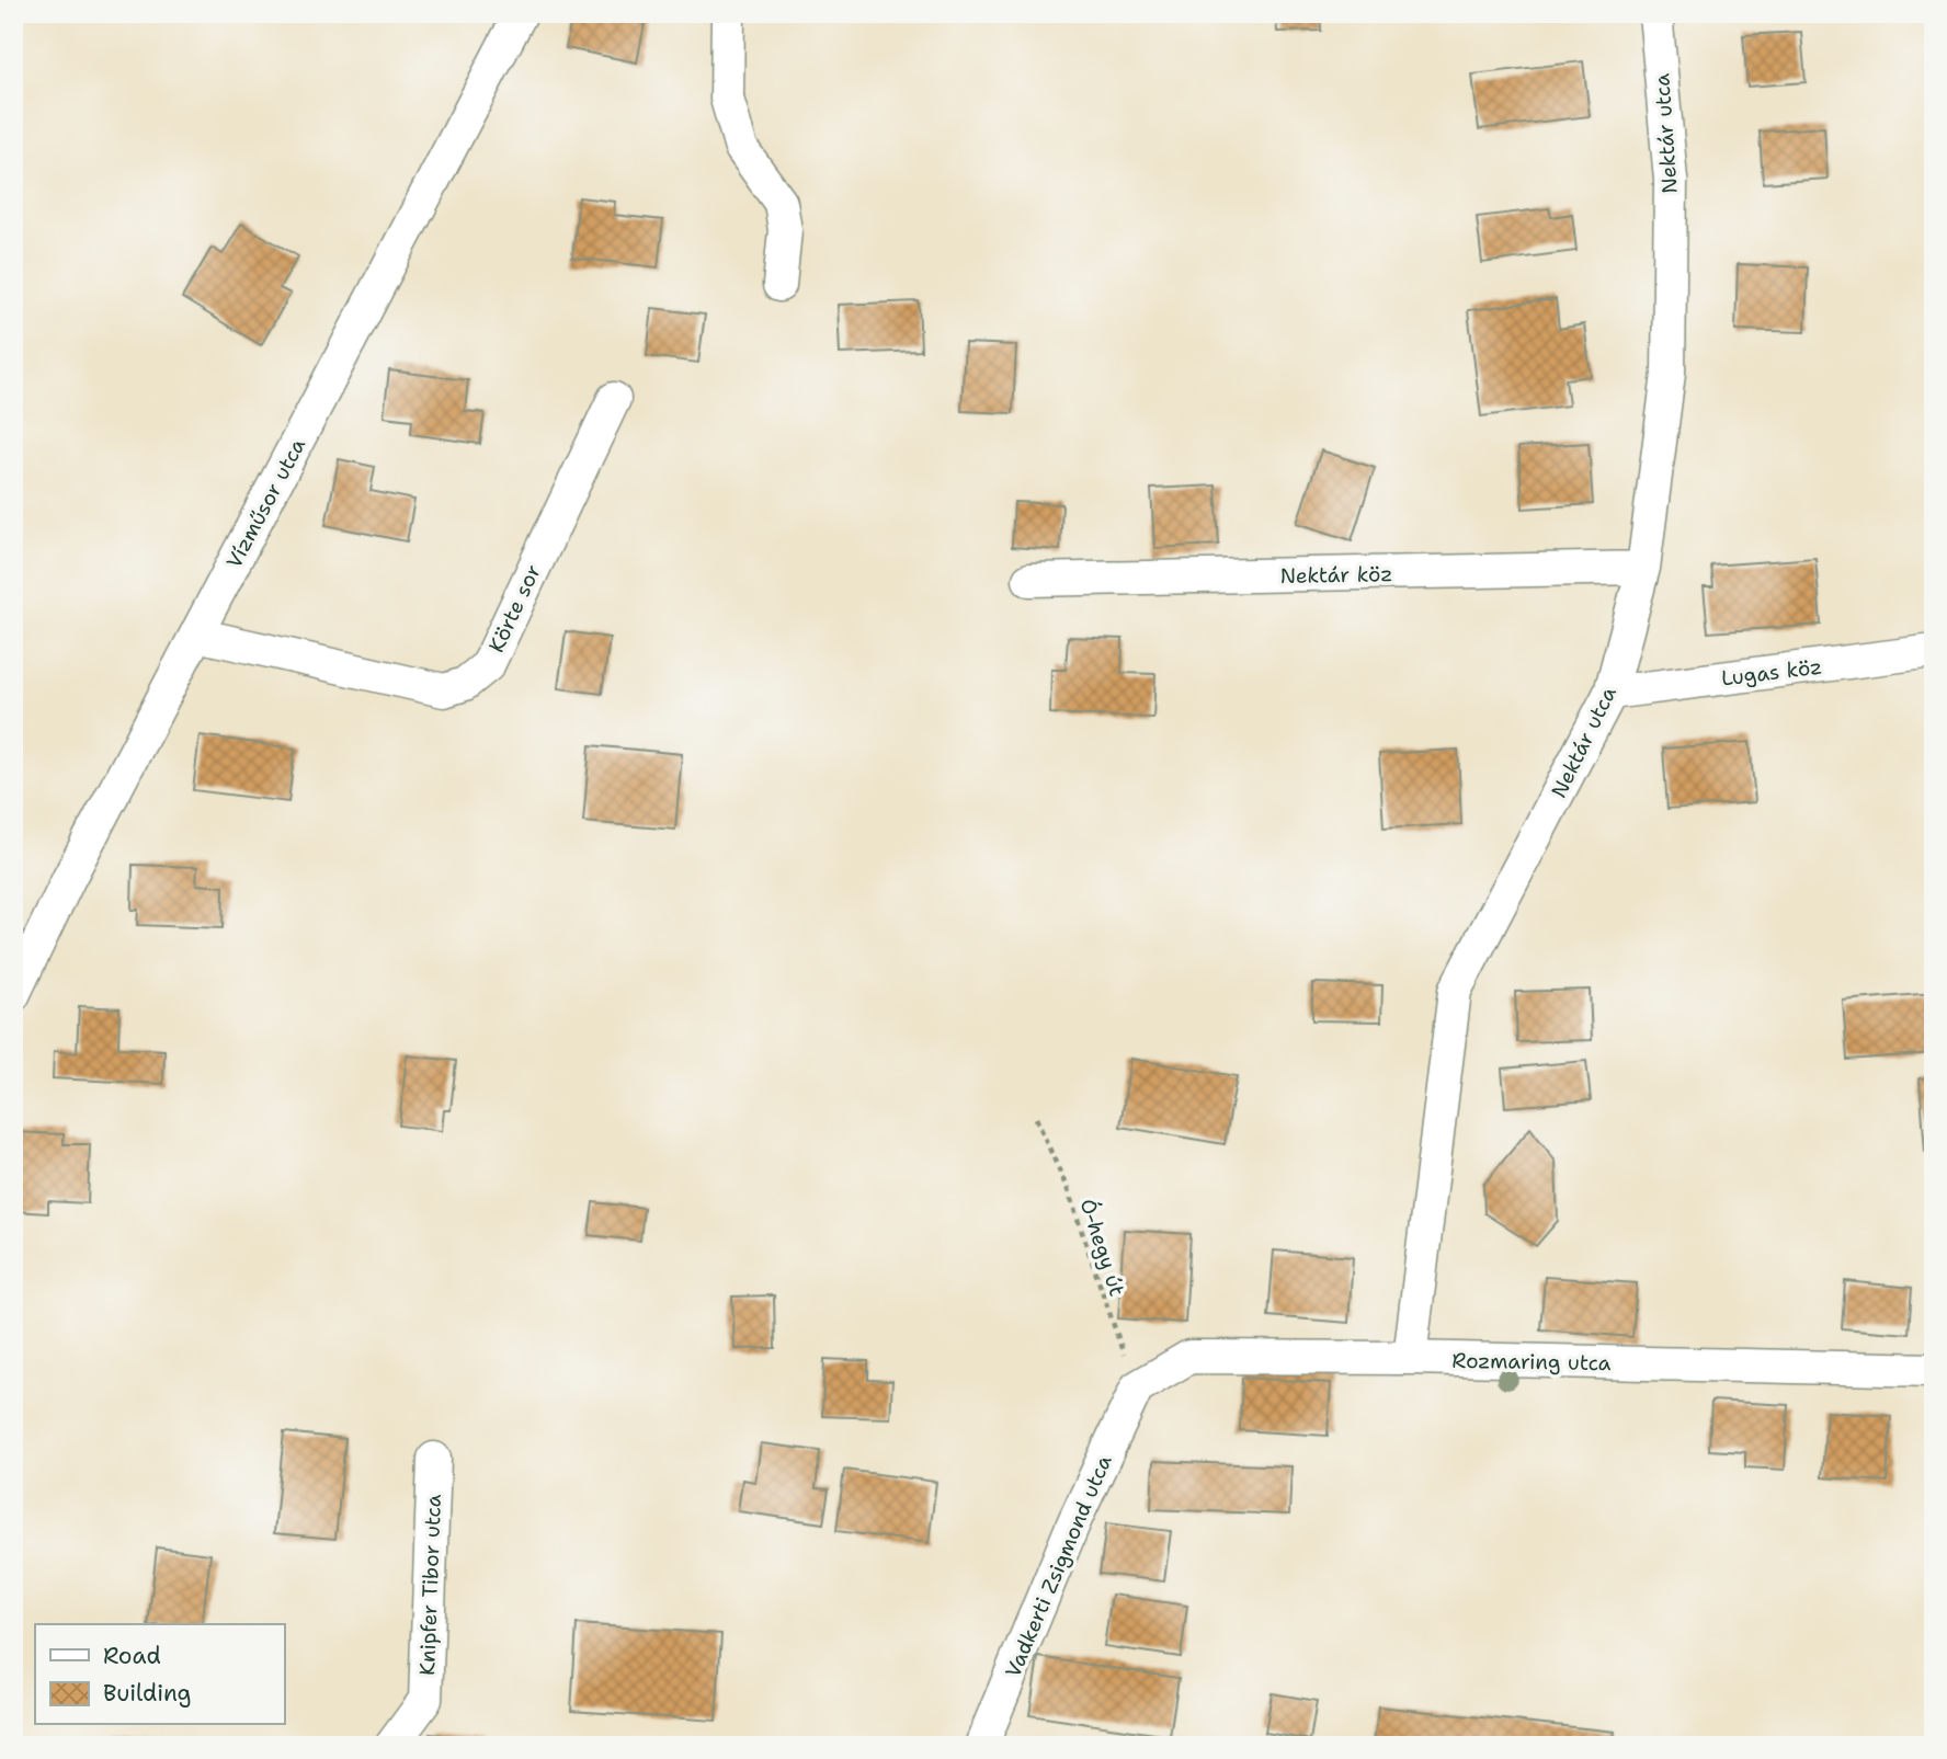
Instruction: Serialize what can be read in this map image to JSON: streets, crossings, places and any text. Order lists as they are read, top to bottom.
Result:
{
  "streets": {
    "street": [
      "Nektár utca",
      "Vízműsor utca",
      "Nektár köz",
      "Körte sor",
      "Lugas köz",
      "Rozmaring utca",
      "Vadkerti Zsigmond utca",
      "Knipfer Tibor utca"
    ],
    "path": ["Ó-hegy út"]
  },
  "crossings": [
    ["Nektár utca", "Nektár köz"],
    ["Nektár utca", "Lugas köz"],
    ["Nektár utca", "Rozmaring utca"],
    ["Vízműsor utca", "Körte sor"],
    ["Ó-hegy út", "Rozmaring utca"],
    ["Ó-hegy út", "Vadkerti Zsigmond utca"],
    ["Rozmaring utca", "Vadkerti Zsigmond utca"]
  ],
  "legend": ["Road", "Building"]
}
